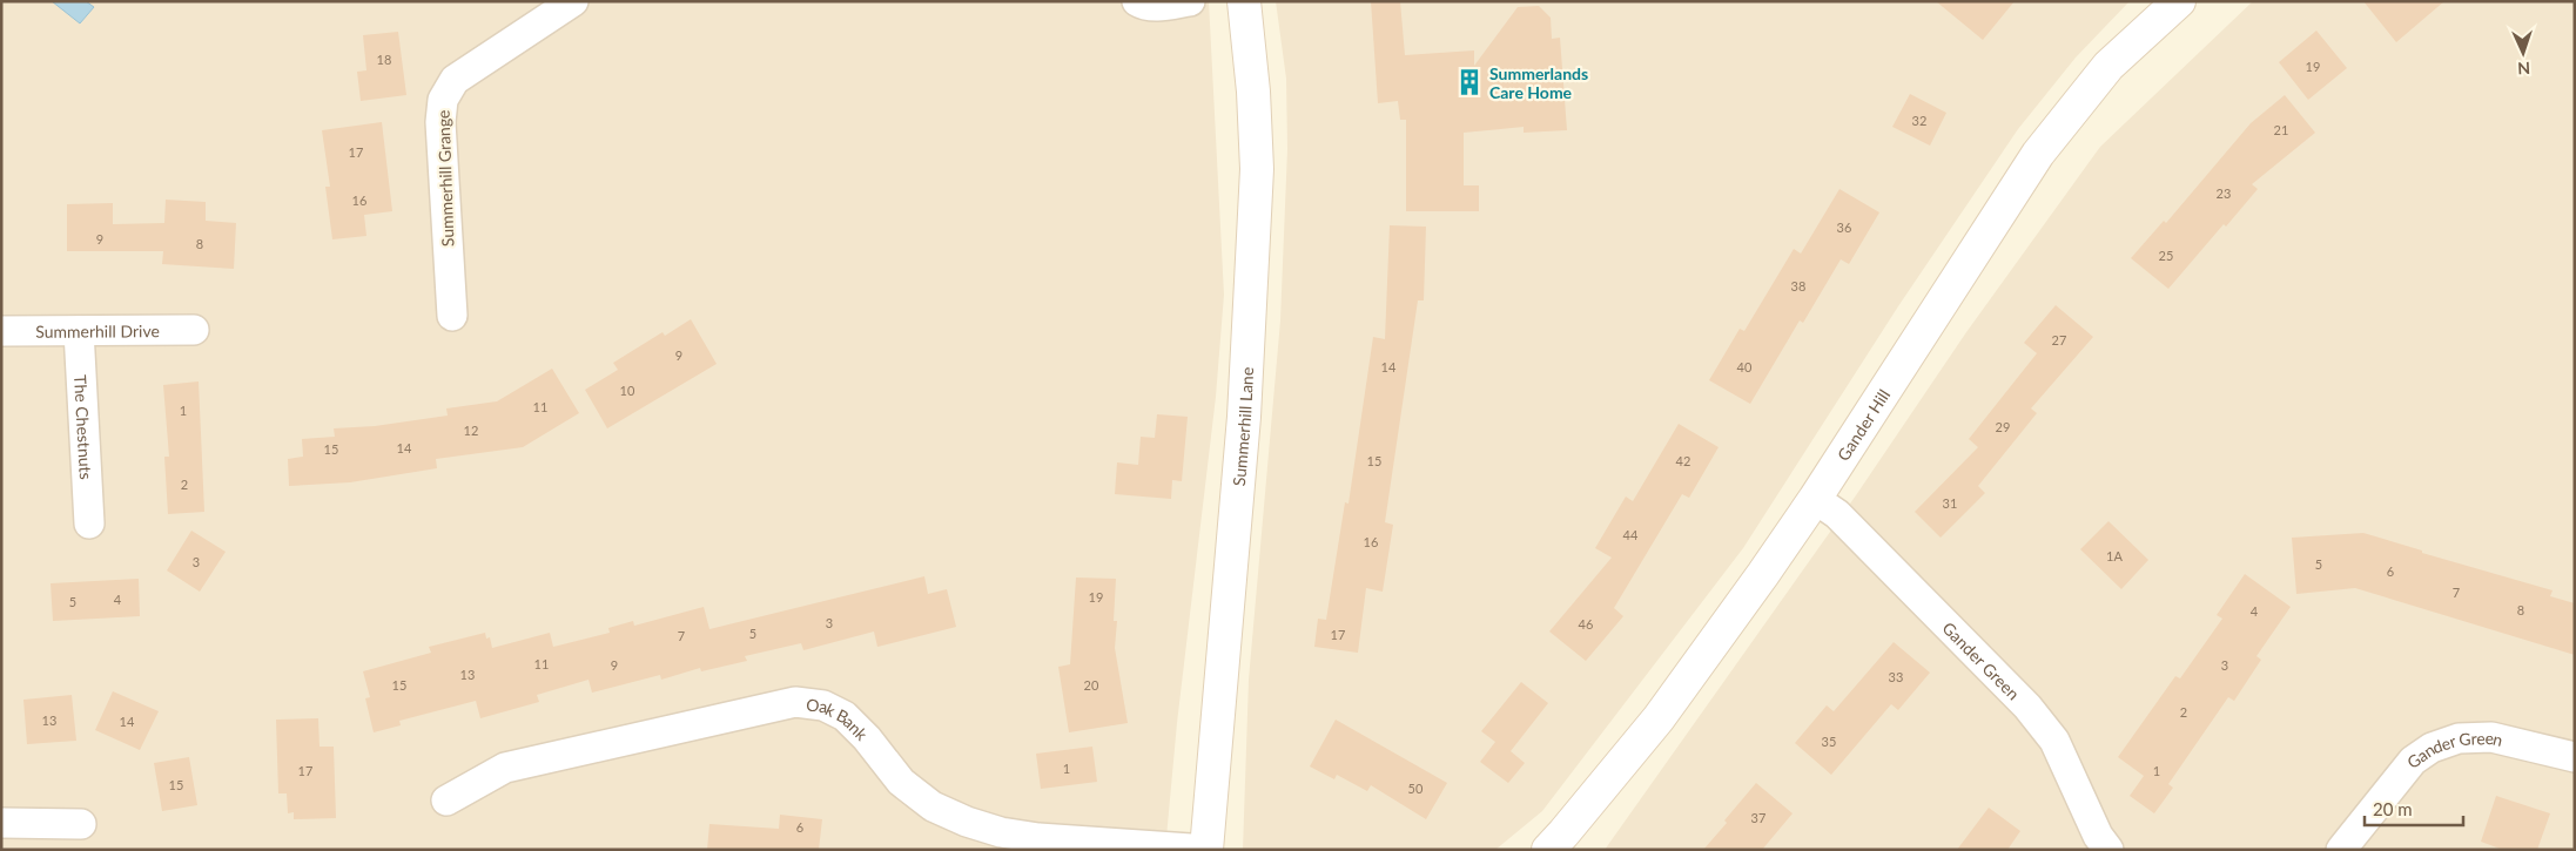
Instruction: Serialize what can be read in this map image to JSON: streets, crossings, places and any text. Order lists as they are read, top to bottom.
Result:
{
  "streets": {
    "street": [
      "Summerhill Grange",
      "Summerhill Drive",
      "Gander Hill",
      "Summerhill Lane",
      "The Chestnuts",
      "Gander Green",
      "Oak Bank"
    ]
  },
  "crossings": [
    ["Summerhill Drive", "The Chestnuts"],
    ["Gander Hill", "Gander Green"],
    ["Summerhill Lane", "Oak Bank"]
  ],
  "places": {
    "building": ["Summerlands Care Home"]
  },
  "house_numbers": [
    "18",
    "19",
    "32",
    "21",
    "17",
    "23",
    "16",
    "36",
    "9",
    "8",
    "25",
    "38",
    "27",
    "9",
    "14",
    "40",
    "10",
    "11",
    "1",
    "29",
    "12",
    "14",
    "15",
    "15",
    "42",
    "2",
    "31",
    "44",
    "16",
    "1A",
    "3",
    "5",
    "6",
    "7",
    "19",
    "4",
    "5",
    "8",
    "4",
    "3",
    "46",
    "5",
    "17",
    "7",
    "11",
    "9",
    "3",
    "13",
    "33",
    "15",
    "20",
    "2",
    "13",
    "14",
    "35",
    "1",
    "17",
    "1",
    "15",
    "50",
    "37",
    "6"
  ],
  "scale_bar": "20 m",
  "north": "bottom"
}
